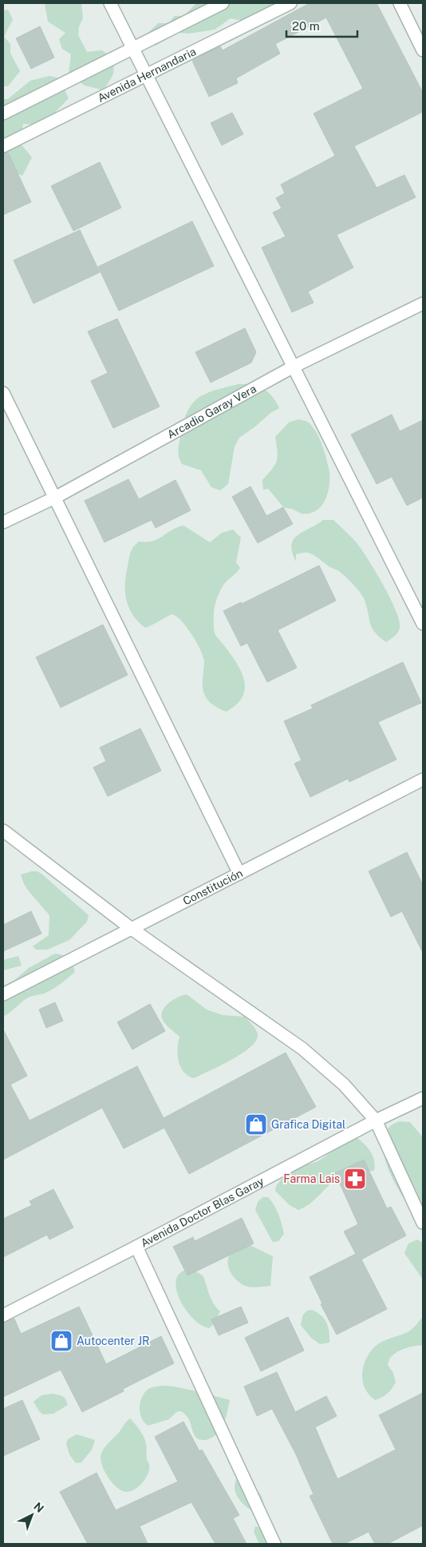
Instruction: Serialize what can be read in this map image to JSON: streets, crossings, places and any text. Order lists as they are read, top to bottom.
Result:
{
  "streets": {
    "street": [
      "Avenida Hernandaria",
      "Arcadio Garay Vera",
      "Constitución",
      "Avenida Doctor Blas Garay"
    ]
  },
  "places": {
    "shop": ["Grafica Digital", "Autocenter JR"],
    "pharmacy": ["Farma Lais"]
  },
  "scale_bar": "20 m",
  "north": "top right"
}
